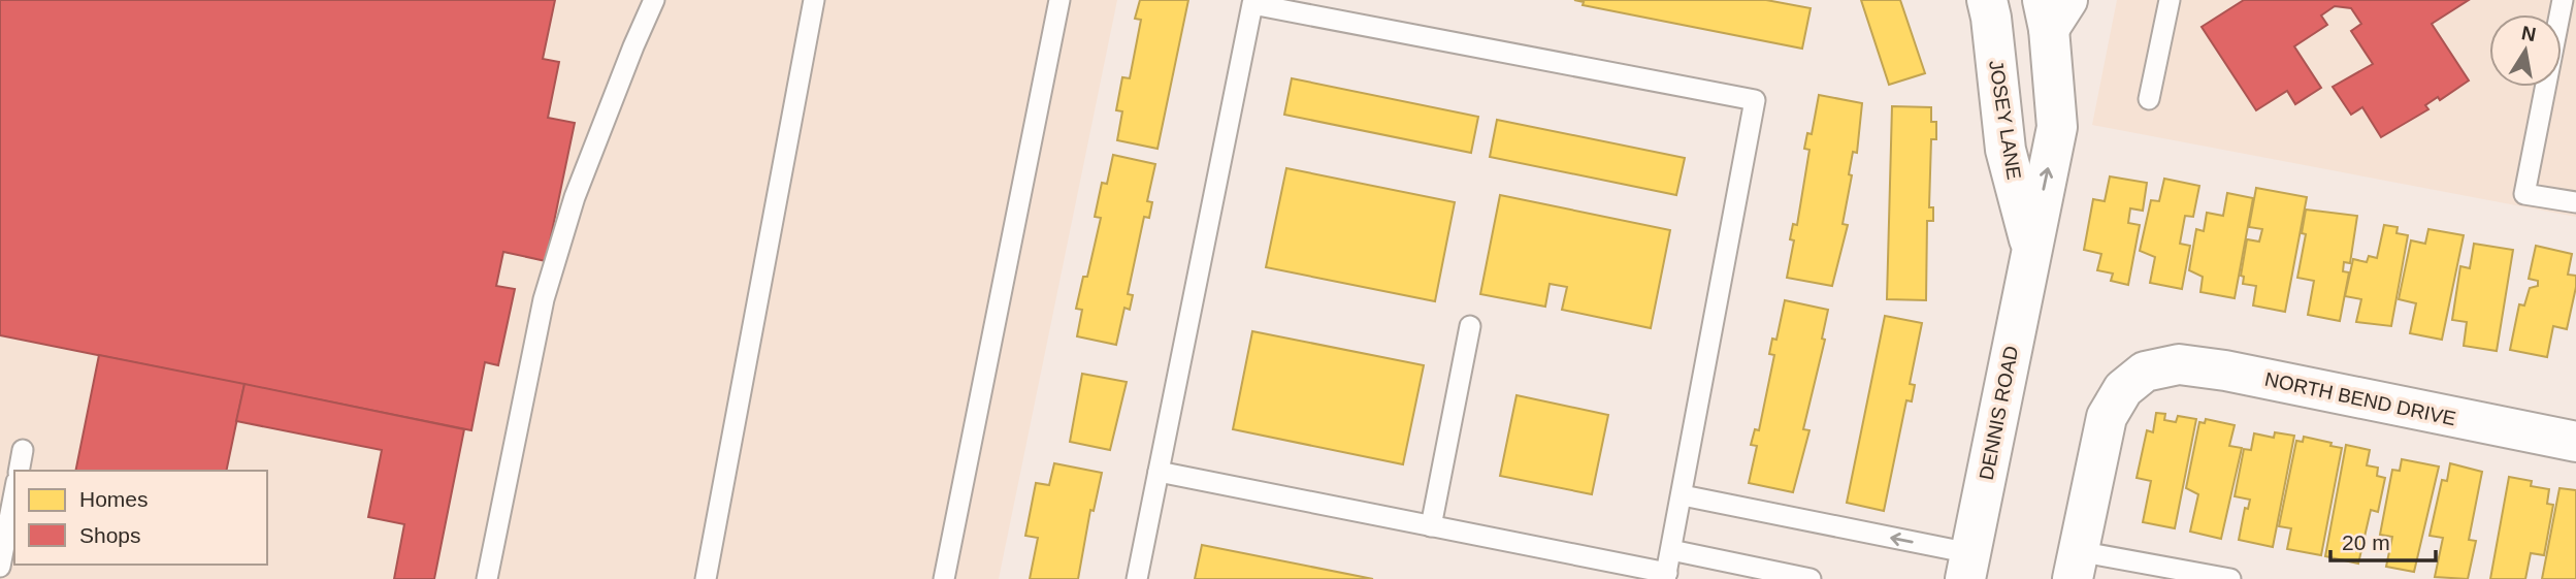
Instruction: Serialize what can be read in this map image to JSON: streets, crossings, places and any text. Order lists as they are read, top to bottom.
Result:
{
  "streets": {
    "street": ["JOSEY LANE", "NORTH BEND DRIVE", "DENNIS ROAD"]
  },
  "crossings": [
    ["JOSEY LANE", "DENNIS ROAD"]
  ],
  "legend": ["Homes", "Shops"],
  "scale_bar": "20 m",
  "north": "top"
}
